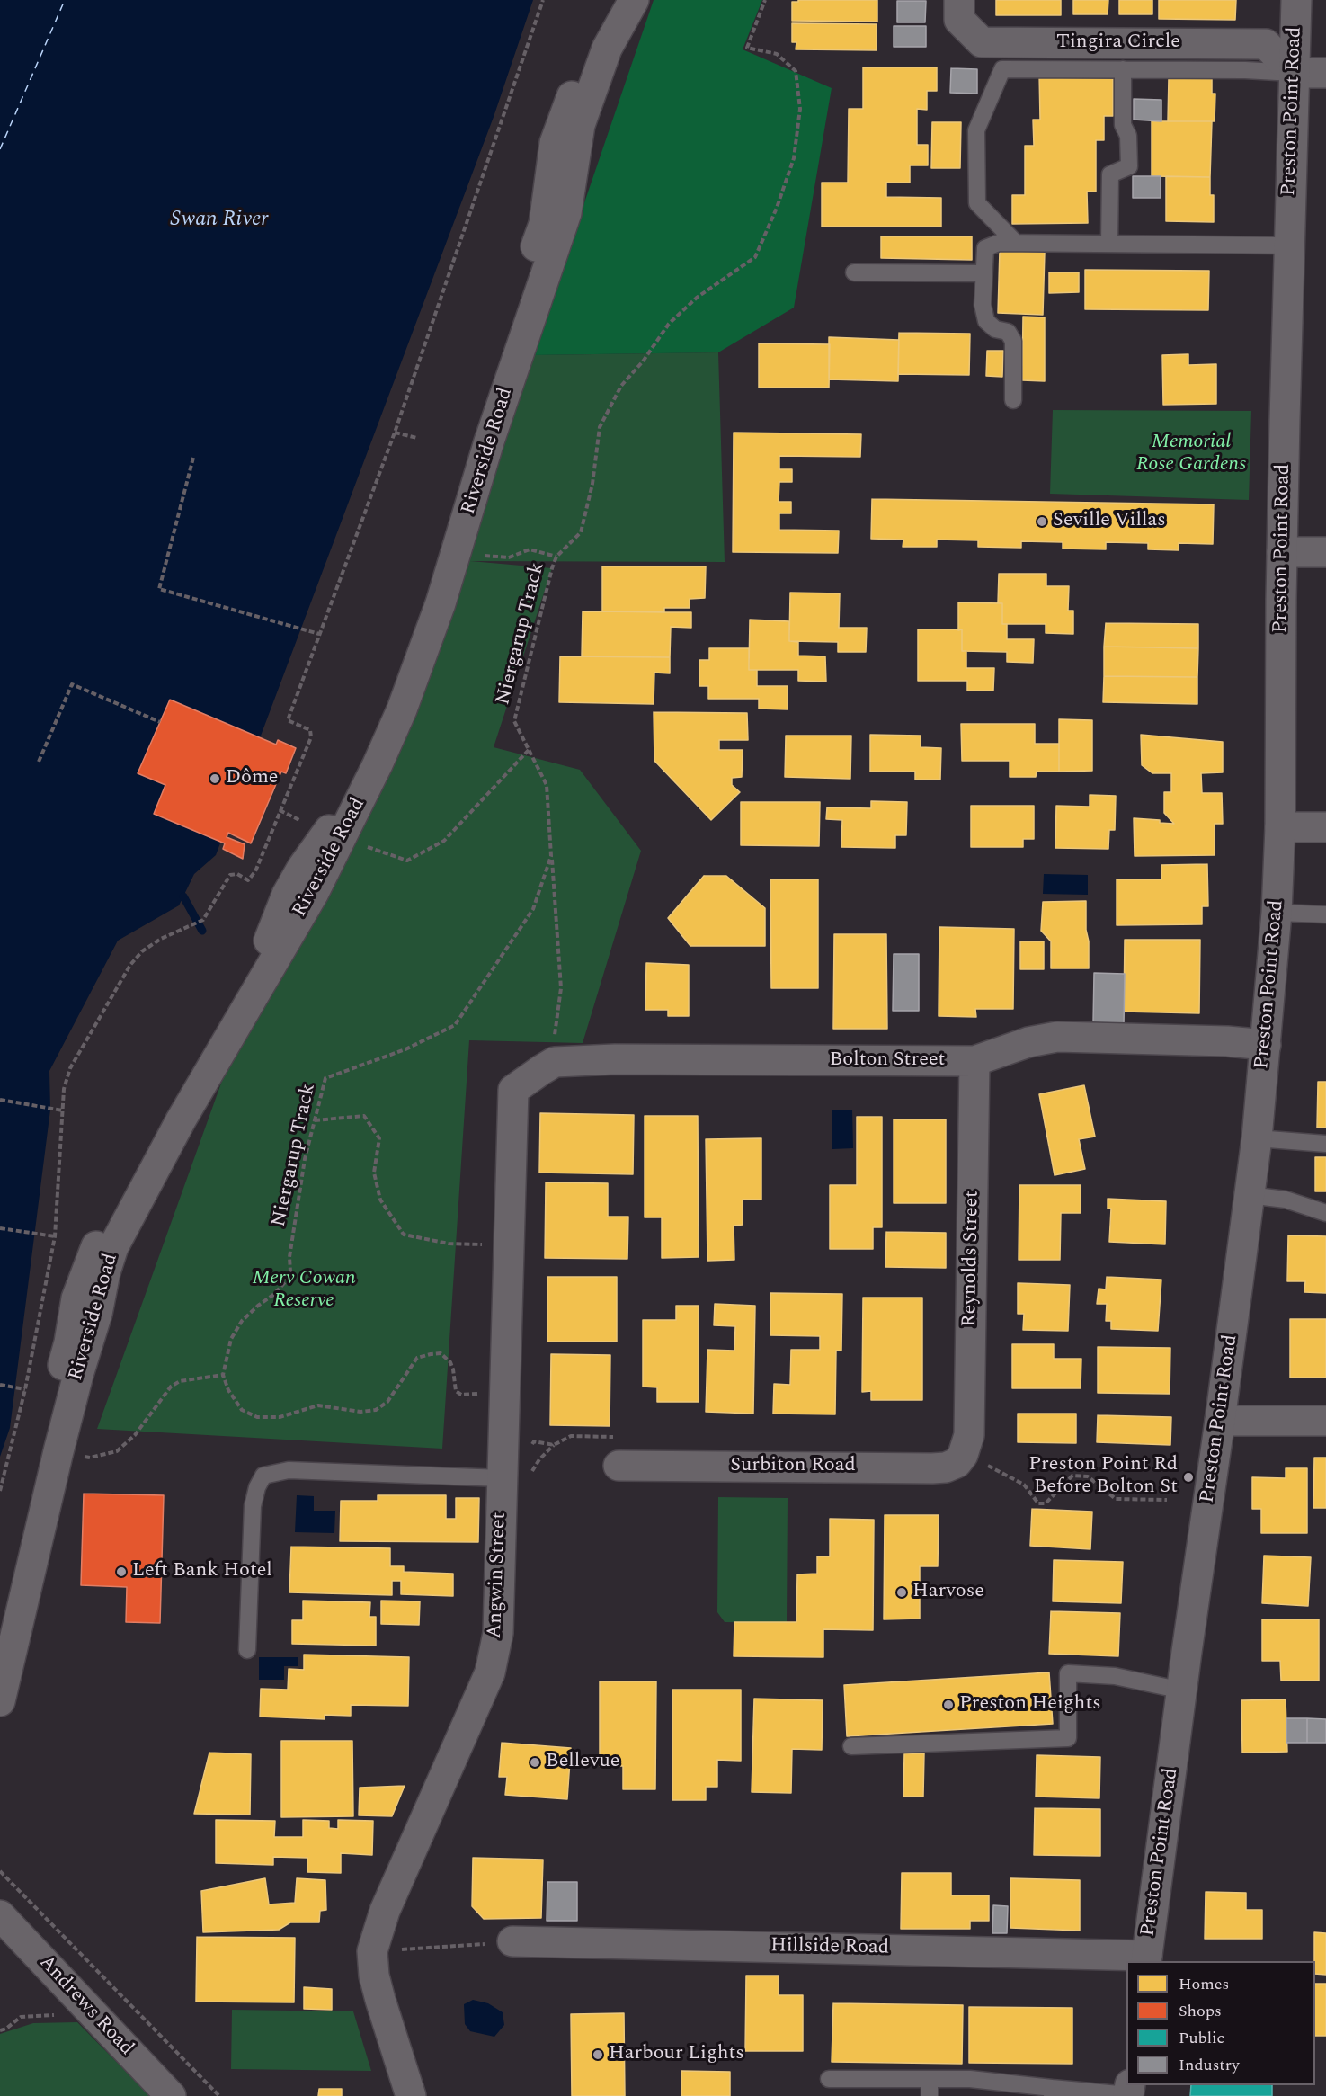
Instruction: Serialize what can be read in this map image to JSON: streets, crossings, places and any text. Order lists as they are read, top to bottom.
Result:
{
  "streets": {
    "street": [
      "Tingira Circle",
      "Preston Point Road",
      "Riverside Road",
      "Bolton Street",
      "Reynolds Street",
      "Surbiton Road",
      "Angwin Street",
      "Hillside Road",
      "Andrews Road"
    ],
    "path": ["Niergarup Track"]
  },
  "crossings": [
    ["Tingira Circle", "Preston Point Road"],
    ["Preston Point Road", "Bolton Street"],
    ["Preston Point Road", "Hillside Road"],
    ["Bolton Street", "Reynolds Street"],
    ["Bolton Street", "Angwin Street"],
    ["Reynolds Street", "Surbiton Road"]
  ],
  "water": ["Swan River"],
  "parks": ["Memorial Rose Gardens", "Merv Cowan Reserve"],
  "places": [
    "Seville Villas",
    "Dôme",
    "Preston Point Rd Before Bolton St",
    "Left Bank Hotel",
    "Harvose",
    "Preston Heights",
    "Bellevue",
    "Harbour Lights"
  ],
  "legend": [
    "Homes",
    "Shops",
    "Public",
    "Industry"
  ]
}
